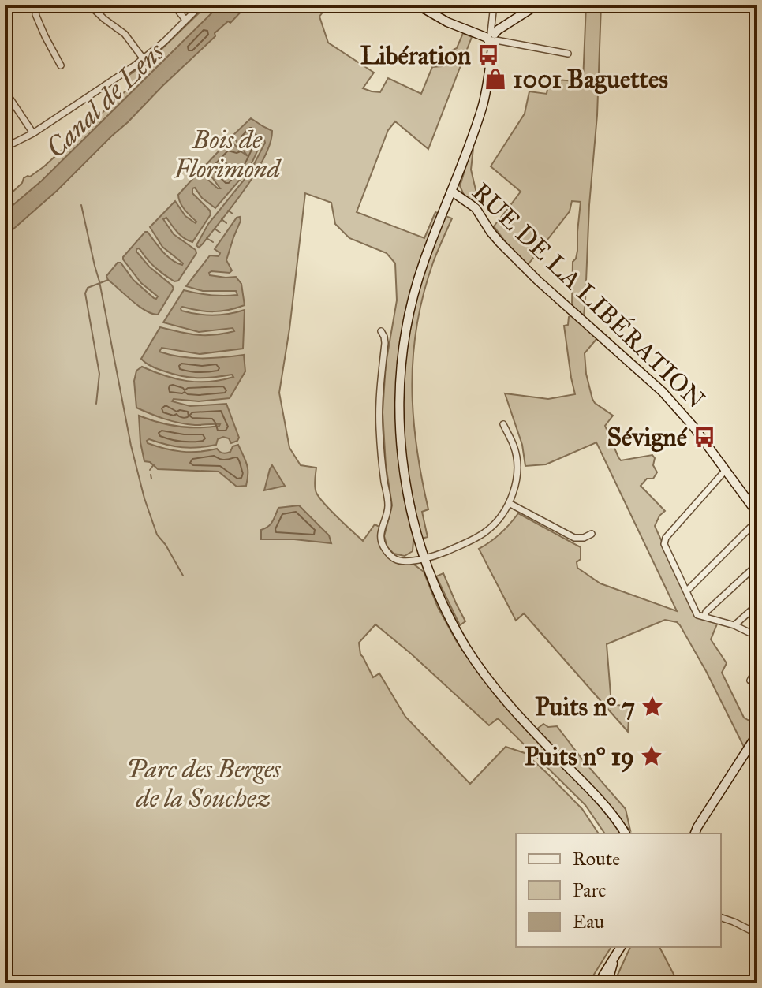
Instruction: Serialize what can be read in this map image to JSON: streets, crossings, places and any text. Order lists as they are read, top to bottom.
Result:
{
  "streets": {
    "main road": ["RUE DE LA LIBÉRATION"]
  },
  "water": ["Canal de Lens"],
  "parks": ["Bois de Florimond", "Parc des Berges de la Souchez"],
  "places": {
    "bus stop": ["Libération", "Sévigné"],
    "shop": ["1001 Baguettes"],
    "place": ["Puits n° 7", "Puits n° 19"]
  },
  "legend": ["Route", "Parc", "Eau"]
}
